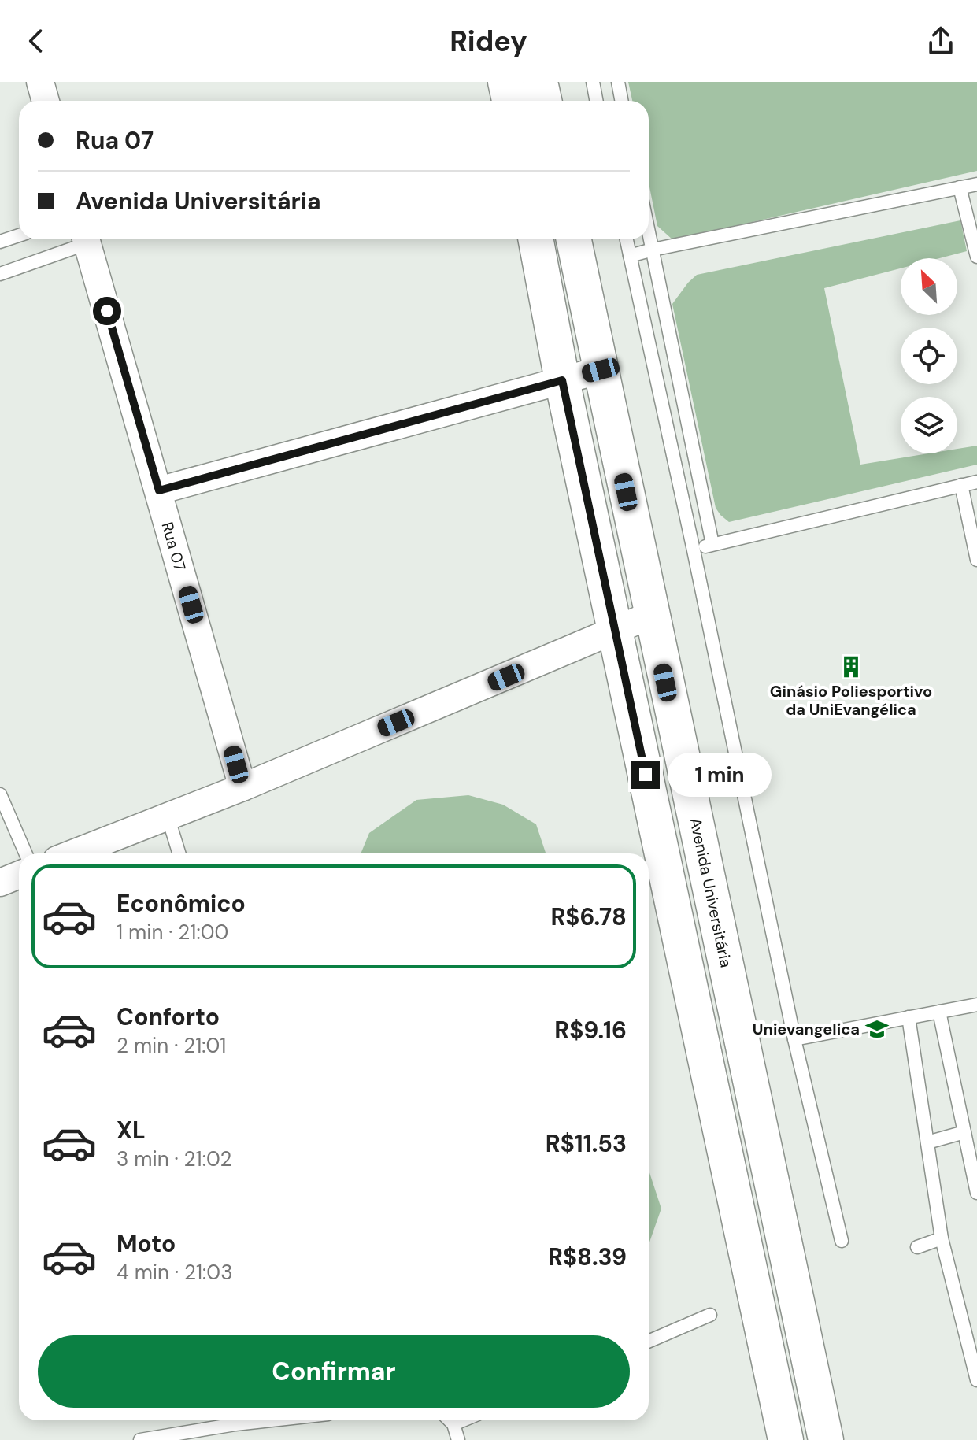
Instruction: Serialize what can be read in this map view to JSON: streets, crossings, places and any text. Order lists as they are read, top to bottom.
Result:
{
  "streets": {
    "main road": ["Avenida Universitária"],
    "street": ["Rua 07"]
  },
  "places": {
    "building": ["Ginásio Poliesportivo da UniEvangélica"],
    "school or university": ["Unievangelica"]
  },
  "north": "top left",
  "page": {
    "header": "Ridey",
    "banner": ["Rua 07", "Avenida Universitária"],
    "bubble": "1 min",
    "list": [
      {
        "name": "Econômico",
        "note": "1 min · 21:00",
        "value": "R$6.78"
      },
      {
        "name": "Conforto",
        "note": "2 min · 21:01",
        "value": "R$9.16"
      },
      {
        "name": "XL",
        "note": "3 min · 21:02",
        "value": "R$11.53"
      },
      {
        "name": "Moto",
        "note": "4 min · 21:03",
        "value": "R$8.39"
      }
    ],
    "buttons": "Confirmar"
  }
}
